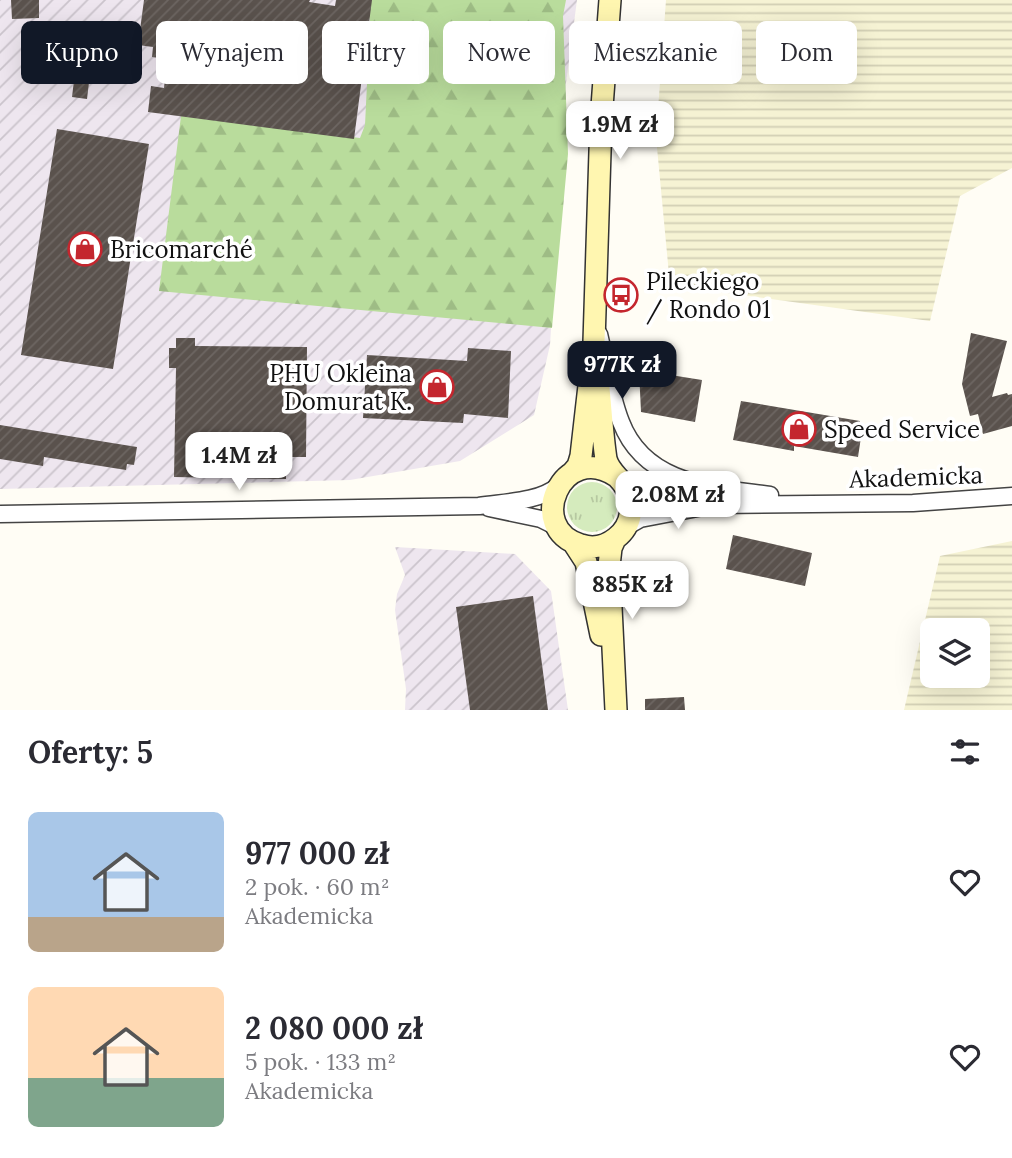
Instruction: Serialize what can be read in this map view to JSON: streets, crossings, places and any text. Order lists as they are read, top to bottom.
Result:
{
  "streets": {
    "street": ["Akademicka"]
  },
  "places": {
    "shop": ["Bricomarché", "PHU Okleina Domurat K.", "Speed Service"],
    "bus stop": ["Pileckiego / Rondo 01"]
  },
  "page": {
    "chip": [
      "Kupno",
      "Wynajem",
      "Filtry",
      "Nowe",
      "Mieszkanie",
      "Dom"
    ],
    "price": [
      "1.9M zł",
      "977K zł",
      "1.4M zł",
      "2.08M zł",
      "885K zł"
    ],
    "heading": "Oferty: 5",
    "list": [
      {
        "name": "977 000 zł",
        "note": "2 pok. · 60 m² · Akademicka"
      },
      {
        "name": "2 080 000 zł",
        "note": "5 pok. · 133 m² · Akademicka"
      }
    ]
  }
}
